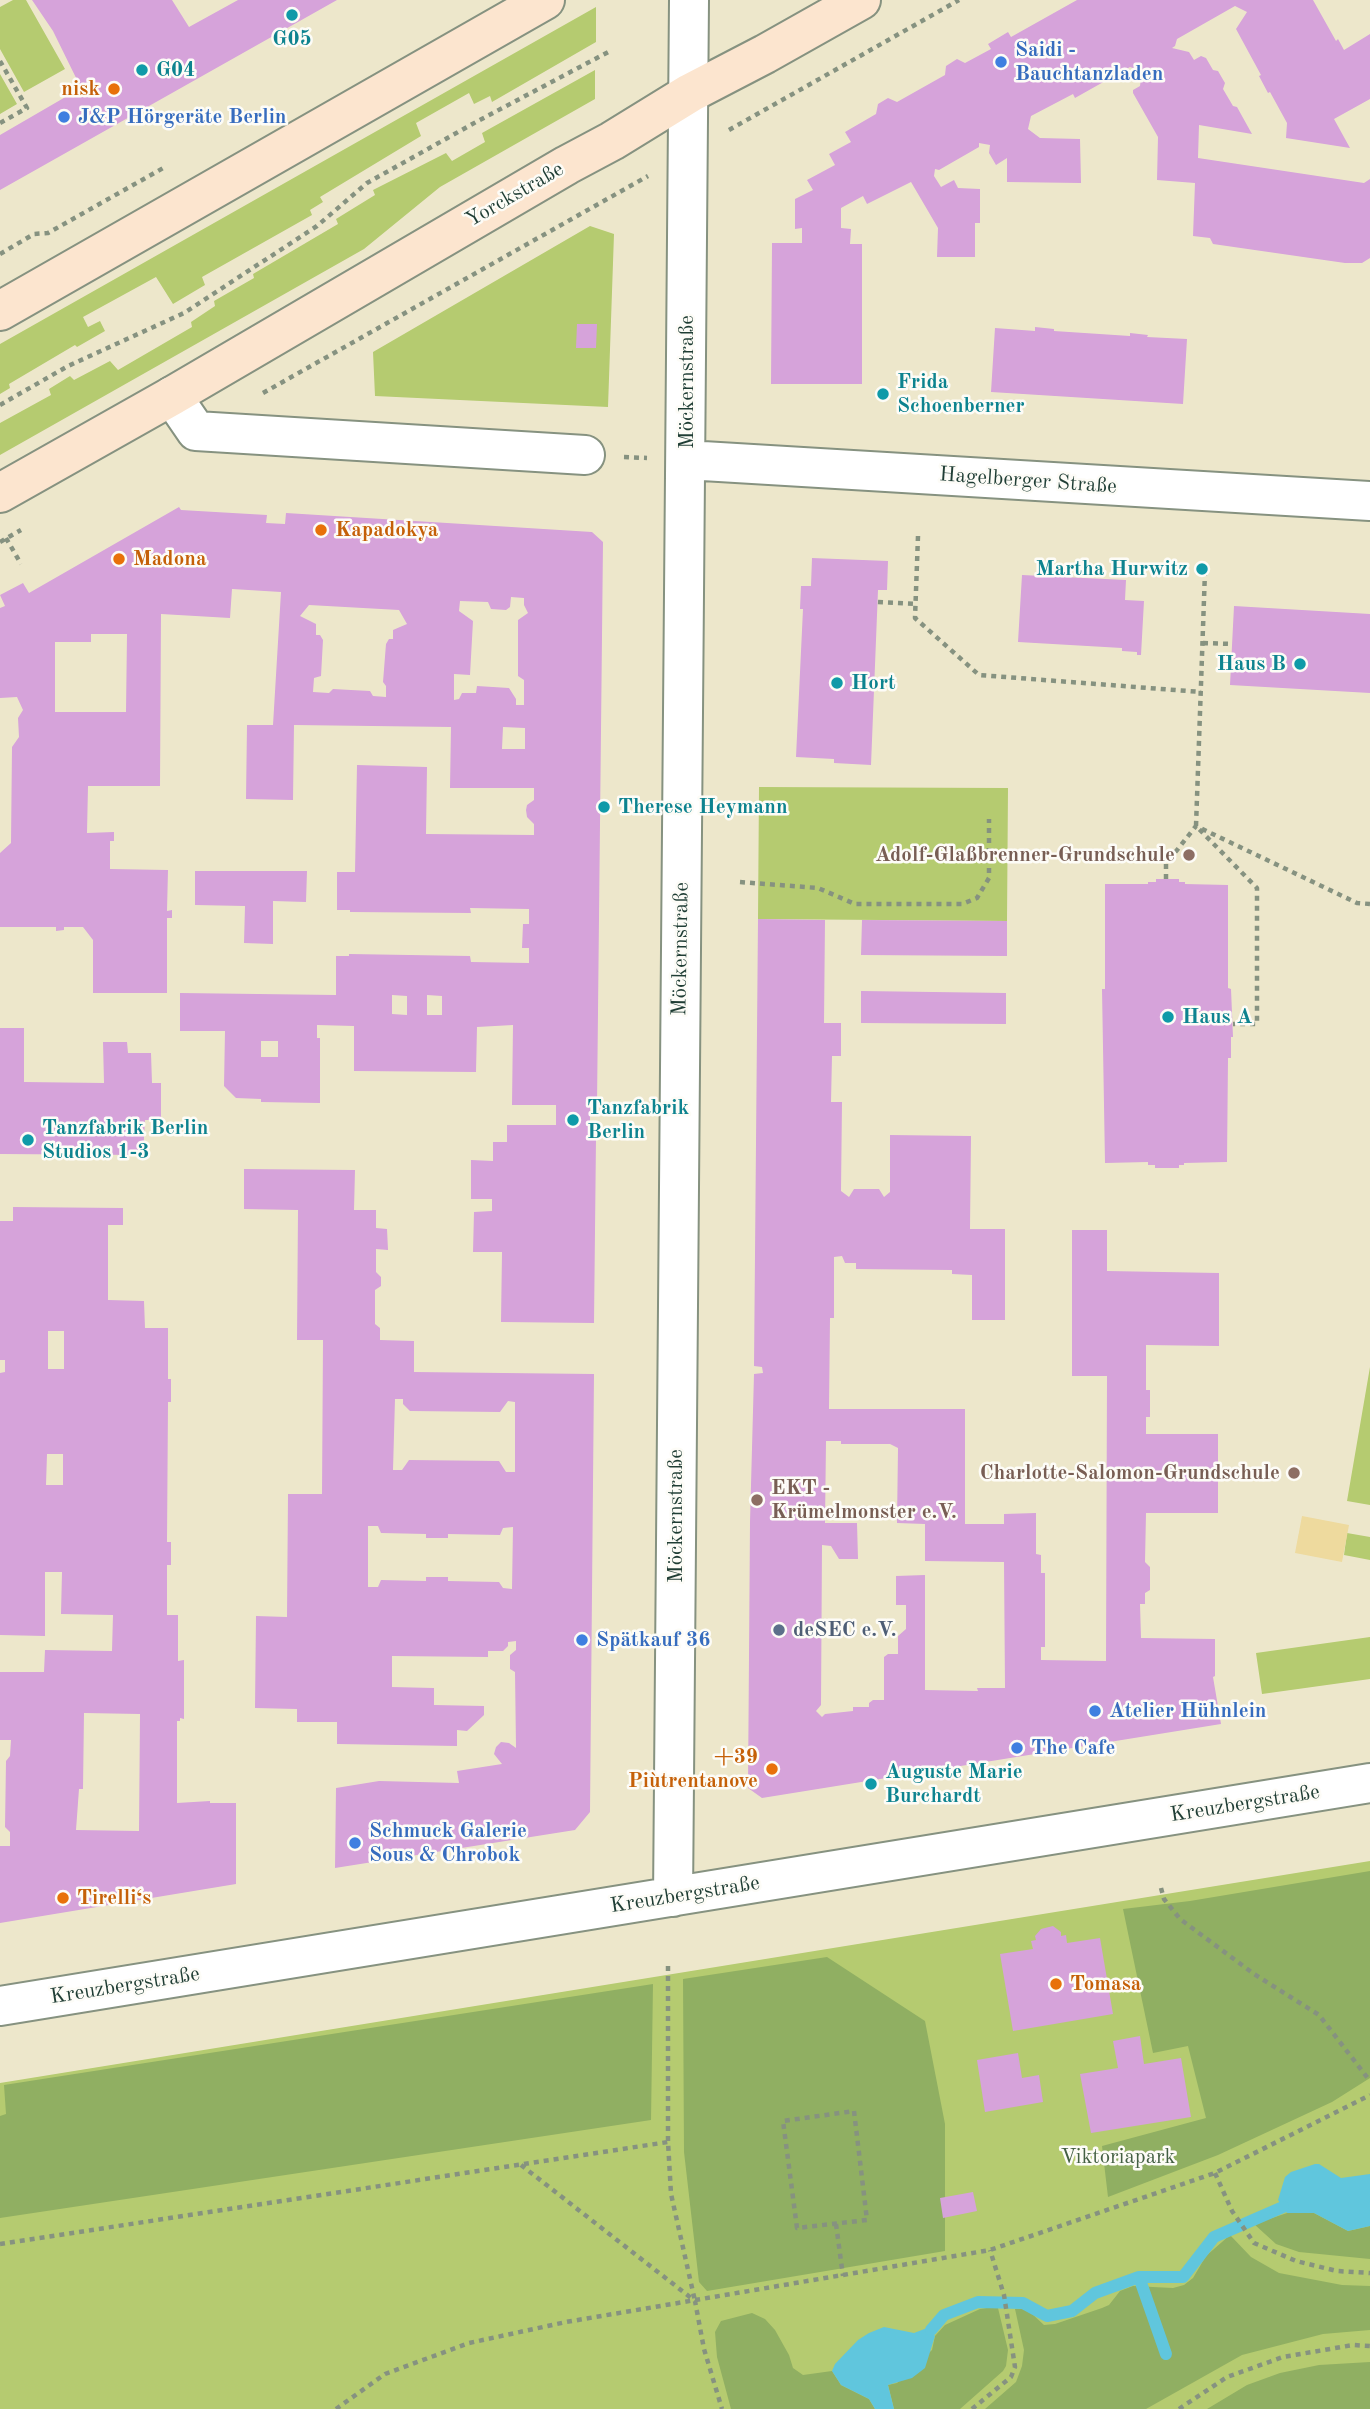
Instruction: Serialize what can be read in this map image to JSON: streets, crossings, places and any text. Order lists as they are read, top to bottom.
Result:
{
  "streets": {
    "main road": ["Yorckstraße"],
    "street": ["Möckernstraße", "Hagelberger Straße", "Kreuzbergstraße"]
  },
  "crossings": [
    ["Yorckstraße", "Möckernstraße"],
    ["Möckernstraße", "Hagelberger Straße"],
    ["Möckernstraße", "Kreuzbergstraße"]
  ],
  "parks": ["Viktoriapark"],
  "places": [
    "G05",
    "Saidi - Bauchtanzladen",
    "G04",
    "nisk",
    "J&P Hörgeräte Berlin",
    "Frida Schoenberner",
    "Kapadokya",
    "Madona",
    "Martha Hurwitz",
    "Haus B",
    "Hort",
    "Therese Heymann",
    "Adolf-Glaßbrenner-Grundschule",
    "Haus A",
    "Tanzfabrik Berlin",
    "Tanzfabrik Berlin Studios 1-3",
    "Charlotte-Salomon-Grundschule",
    "EKT - Krümelmonster e.V.",
    "deSEC e.V.",
    "Spätkauf 36",
    "Atelier Hühnlein",
    "The Cafe",
    "+39 Piùtrentanove",
    "Auguste Marie Burchardt",
    "Schmuck Galerie Sous & Chrobok",
    "Tirelli‘s",
    "Tomasa"
  ]
}
